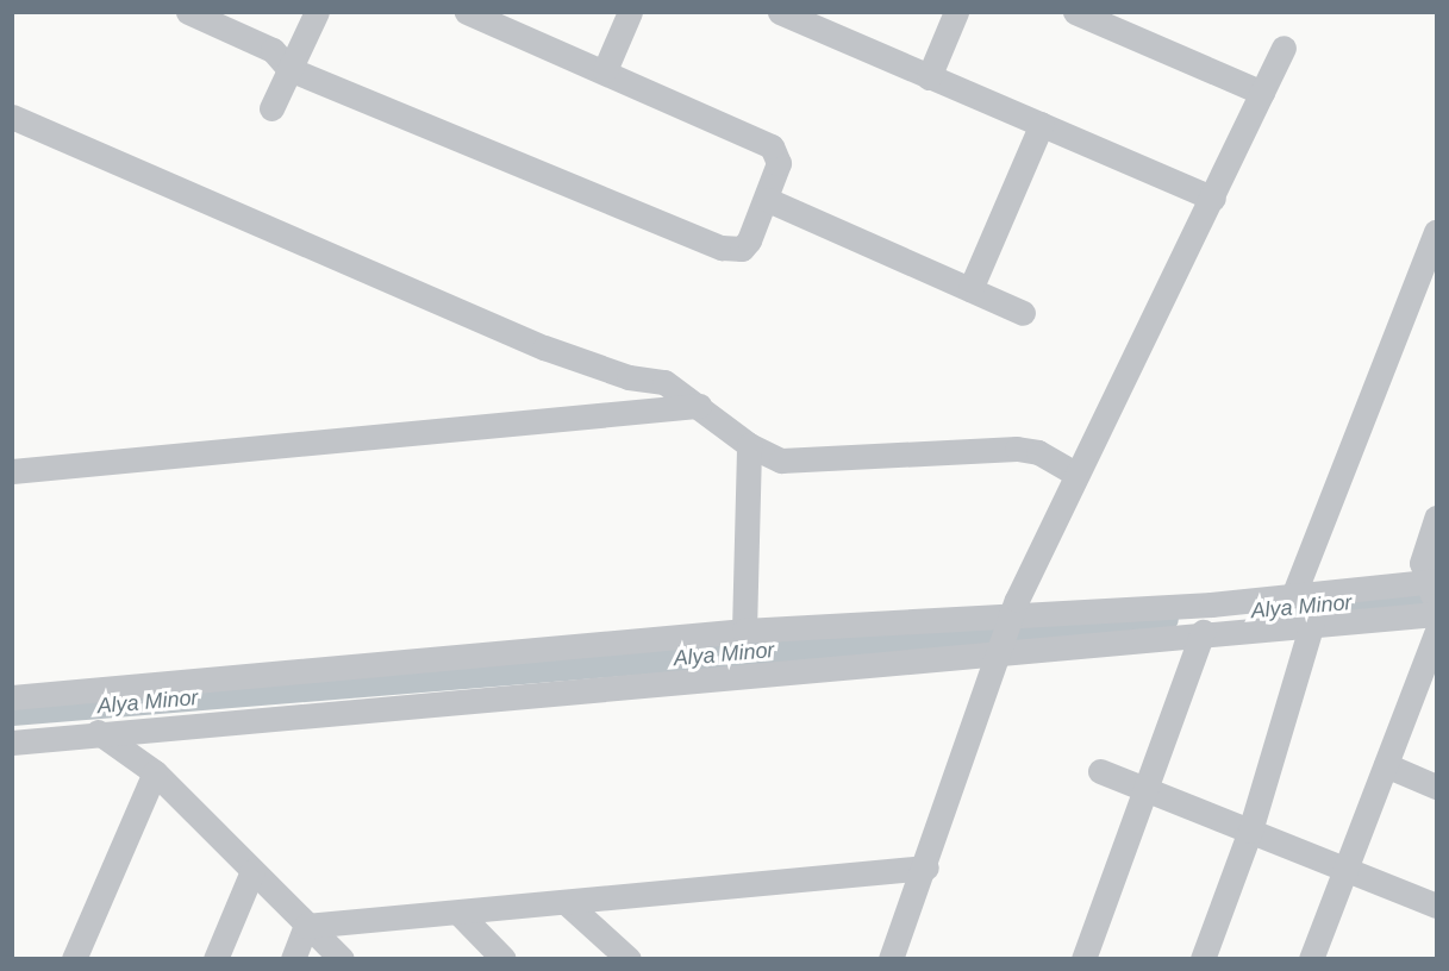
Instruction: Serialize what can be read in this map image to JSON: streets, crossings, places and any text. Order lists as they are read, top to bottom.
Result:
{
  "water": ["Alya Minor"]
}
